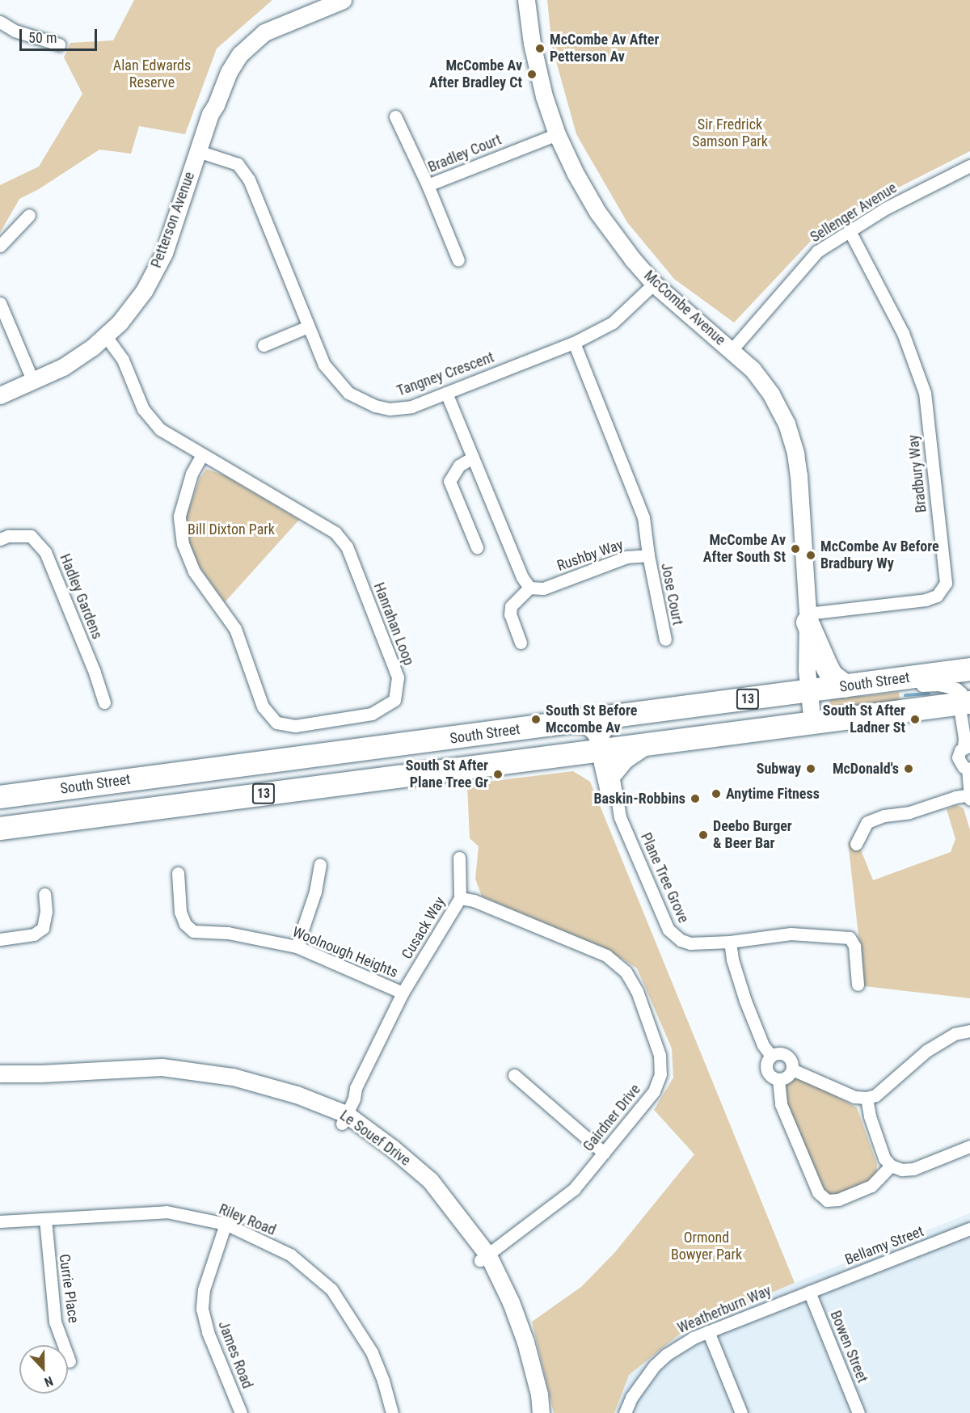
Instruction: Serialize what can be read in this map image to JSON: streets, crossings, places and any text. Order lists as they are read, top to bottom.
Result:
{
  "streets": {
    "highway": ["South Street", "13"],
    "street": [
      "Bradley Court",
      "Sellenger Avenue",
      "Petterson Avenue",
      "McCombe Avenue",
      "Tangney Crescent",
      "Bradbury Way",
      "Rushby Way",
      "Jose Court",
      "Hadley Gardens",
      "Hanrahan Loop",
      "Plane Tree Grove",
      "Cusack Way",
      "Woolnough Heights",
      "Gairdner Drive",
      "Le Souef Drive",
      "Riley Road",
      "Bellamy Street",
      "Currie Place",
      "Weatherburn Way",
      "Bowen Street",
      "James Road"
    ]
  },
  "crossings": [
    ["Bradley Court", "McCombe Avenue"],
    ["Sellenger Avenue", "McCombe Avenue"],
    ["Sellenger Avenue", "Bradbury Way"],
    ["Petterson Avenue", "Tangney Crescent"],
    ["Petterson Avenue", "Hanrahan Loop"],
    ["McCombe Avenue", "Tangney Crescent"],
    ["McCombe Avenue", "Bradbury Way"],
    ["McCombe Avenue", "South Street"],
    ["McCombe Avenue", "13"],
    ["Rushby Way", "Jose Court"],
    ["South Street", "Plane Tree Grove"],
    ["13", "Plane Tree Grove"],
    ["Cusack Way", "Woolnough Heights"],
    ["Cusack Way", "Gairdner Drive"],
    ["Cusack Way", "Le Souef Drive"],
    ["Gairdner Drive", "Le Souef Drive"],
    ["Riley Road", "Currie Place"],
    ["Riley Road", "James Road"],
    ["Bellamy Street", "Weatherburn Way"],
    ["Bellamy Street", "Bowen Street"],
    ["Weatherburn Way", "Bowen Street"]
  ],
  "parks": [
    "Alan Edwards Reserve",
    "Sir Fredrick Samson Park",
    "Bill Dixton Park",
    "Ormond Bowyer Park"
  ],
  "places": [
    "McCombe Av After Petterson Av",
    "McCombe Av After Bradley Ct",
    "McCombe Av After South St",
    "McCombe Av Before Bradbury Wy",
    "South St Before Mccombe Av",
    "South St After Ladner St",
    "Subway",
    "McDonald's",
    "South St After Plane Tree Gr",
    "Anytime Fitness",
    "Baskin-Robbins",
    "Deebo Burger & Beer Bar"
  ],
  "scale_bar": "50 m",
  "north": "bottom"
}
